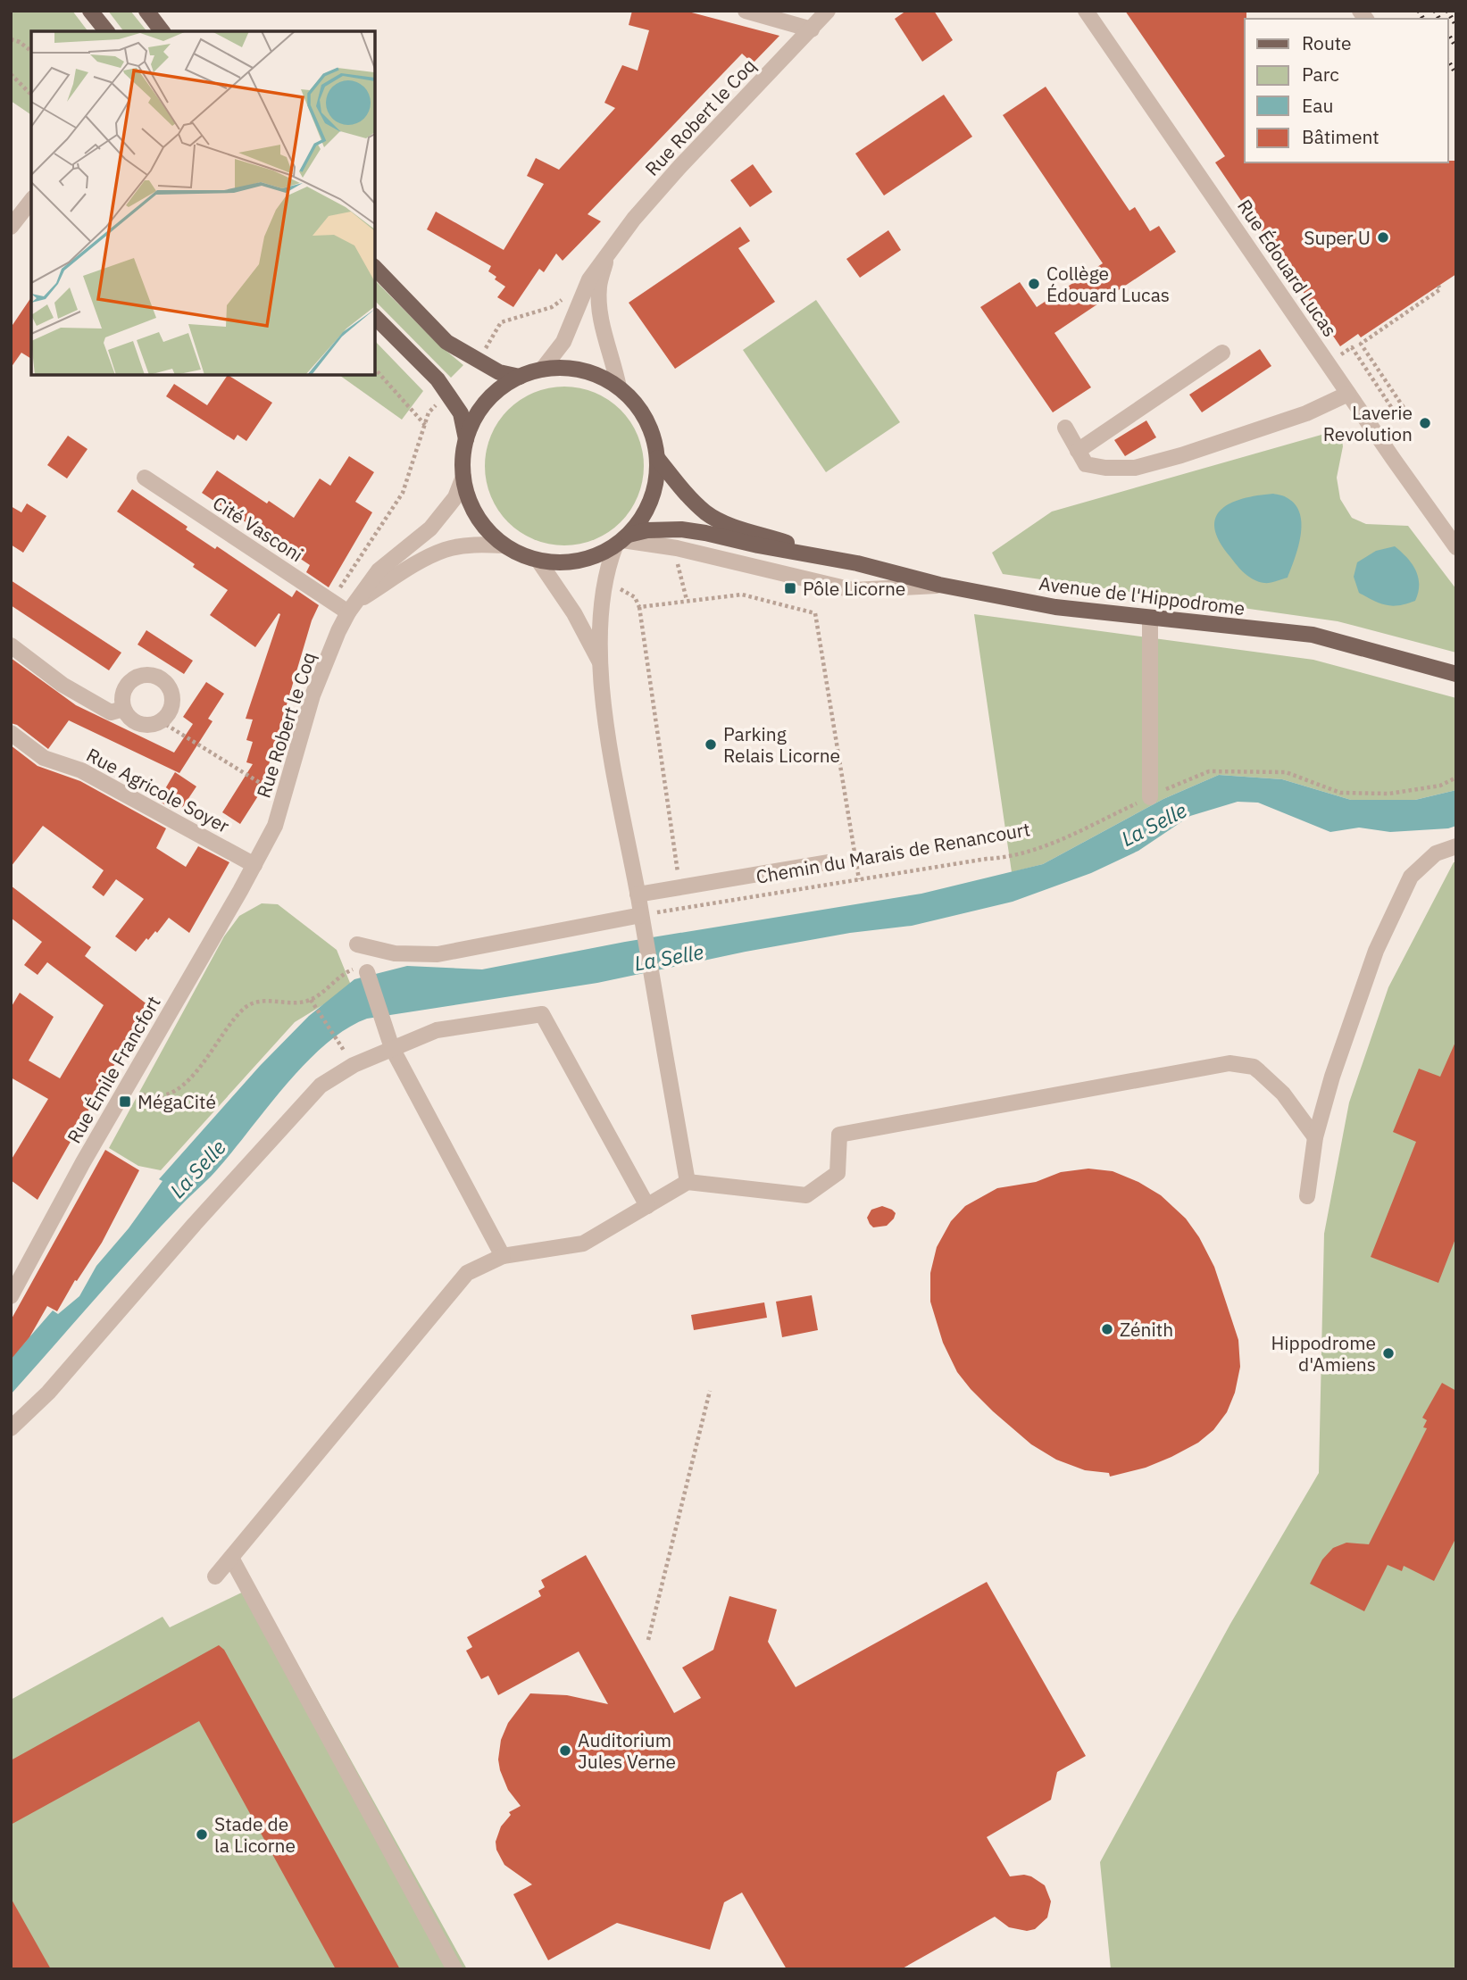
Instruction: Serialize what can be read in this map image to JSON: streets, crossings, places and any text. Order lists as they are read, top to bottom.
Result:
{
  "streets": {
    "main road": ["Avenue de l'Hippodrome"],
    "street": [
      "Rue Robert le Coq",
      "Rue Édouard Lucas",
      "Cité Vasconi",
      "Rue Agricole Soyer",
      "Rue Émile Francfort"
    ],
    "path": ["Chemin du Marais de Renancourt"]
  },
  "crossings": [
    ["Rue Robert le Coq", "Cité Vasconi"],
    ["Rue Robert le Coq", "Avenue de l'Hippodrome"],
    ["Rue Robert le Coq", "Rue Agricole Soyer"],
    ["Rue Robert le Coq", "Rue Émile Francfort"],
    ["Rue Agricole Soyer", "Rue Émile Francfort"]
  ],
  "water": ["La Selle"],
  "places": {
    "other": [
      "Super U",
      "Collège Édouard Lucas",
      "Laverie Revolution",
      "Parking Relais Licorne",
      "Zénith",
      "Hippodrome d'Amiens",
      "Auditorium Jules Verne",
      "Stade de la Licorne"
    ],
    "transit": ["Pôle Licorne", "MégaCité"]
  },
  "legend": [
    "Route",
    "Parc",
    "Eau",
    "Bâtiment"
  ]
}
